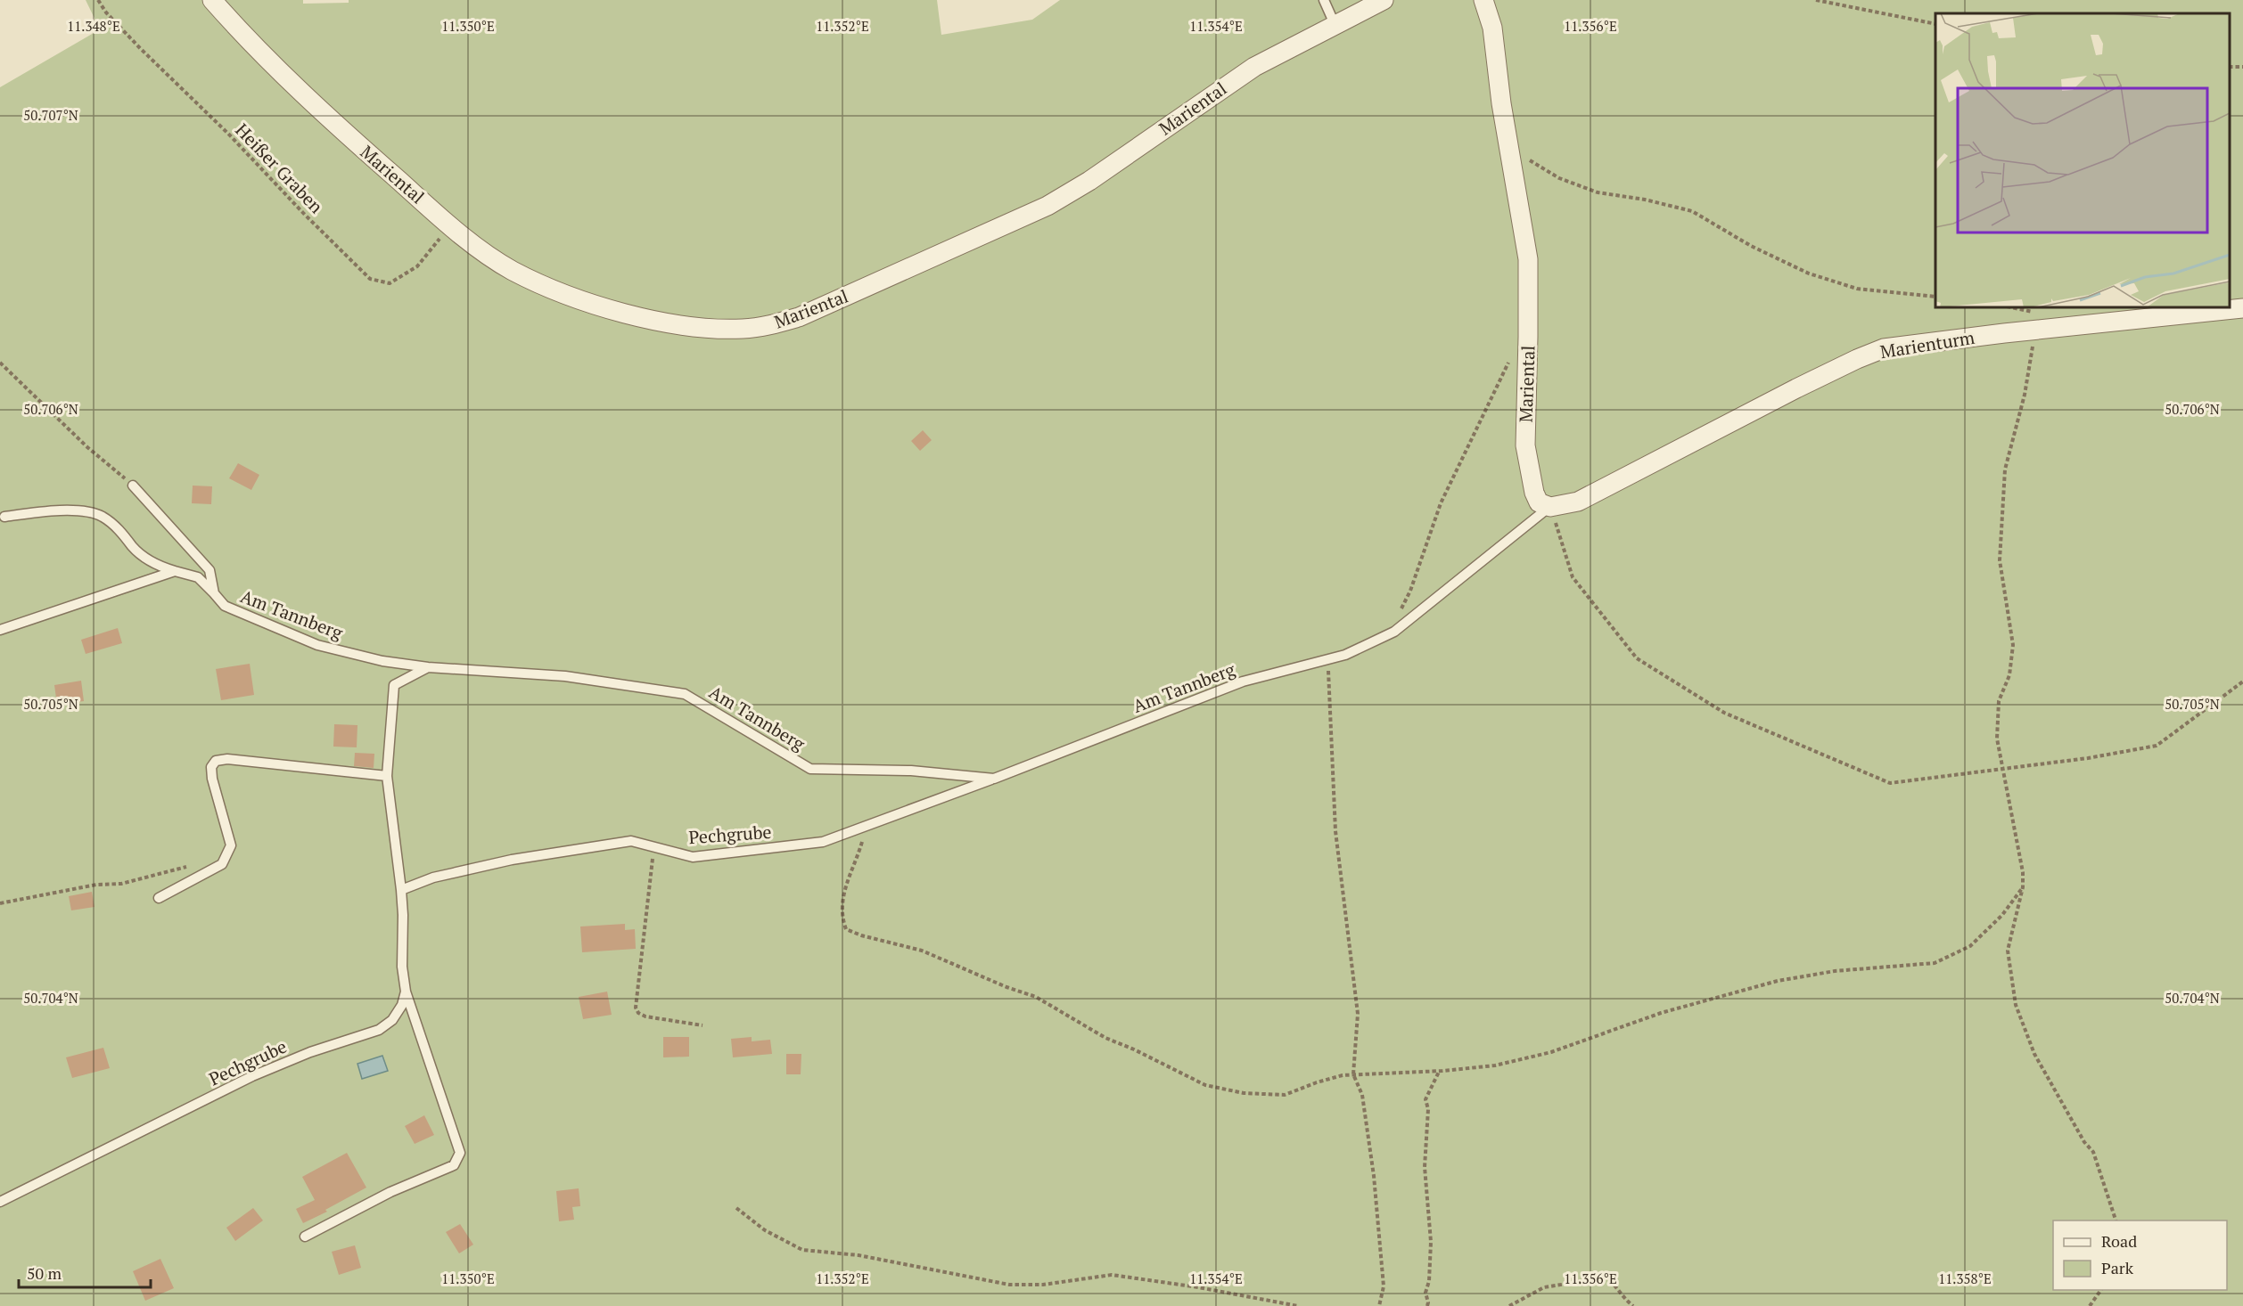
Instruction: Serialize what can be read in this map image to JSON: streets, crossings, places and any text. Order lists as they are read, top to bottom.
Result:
{
  "streets": {
    "street": ["Mariental", "Marienturm"],
    "lane": ["Am Tannberg", "Pechgrube"],
    "path": ["Heißer Graben"]
  },
  "crossings": [
    ["Mariental", "Heißer Graben"],
    ["Mariental", "Marienturm"],
    ["Mariental", "Am Tannberg"],
    ["Marienturm", "Am Tannberg"],
    ["Am Tannberg", "Pechgrube"]
  ],
  "legend": ["Road", "Park"],
  "scale_bar": "50 m",
  "coordinates": [
    "11.348°E",
    "11.350°E",
    "11.352°E",
    "11.354°E",
    "11.356°E",
    "50.707°N",
    "50.706°N",
    "50.705°N",
    "50.704°N",
    "11.358°E"
  ]
}
